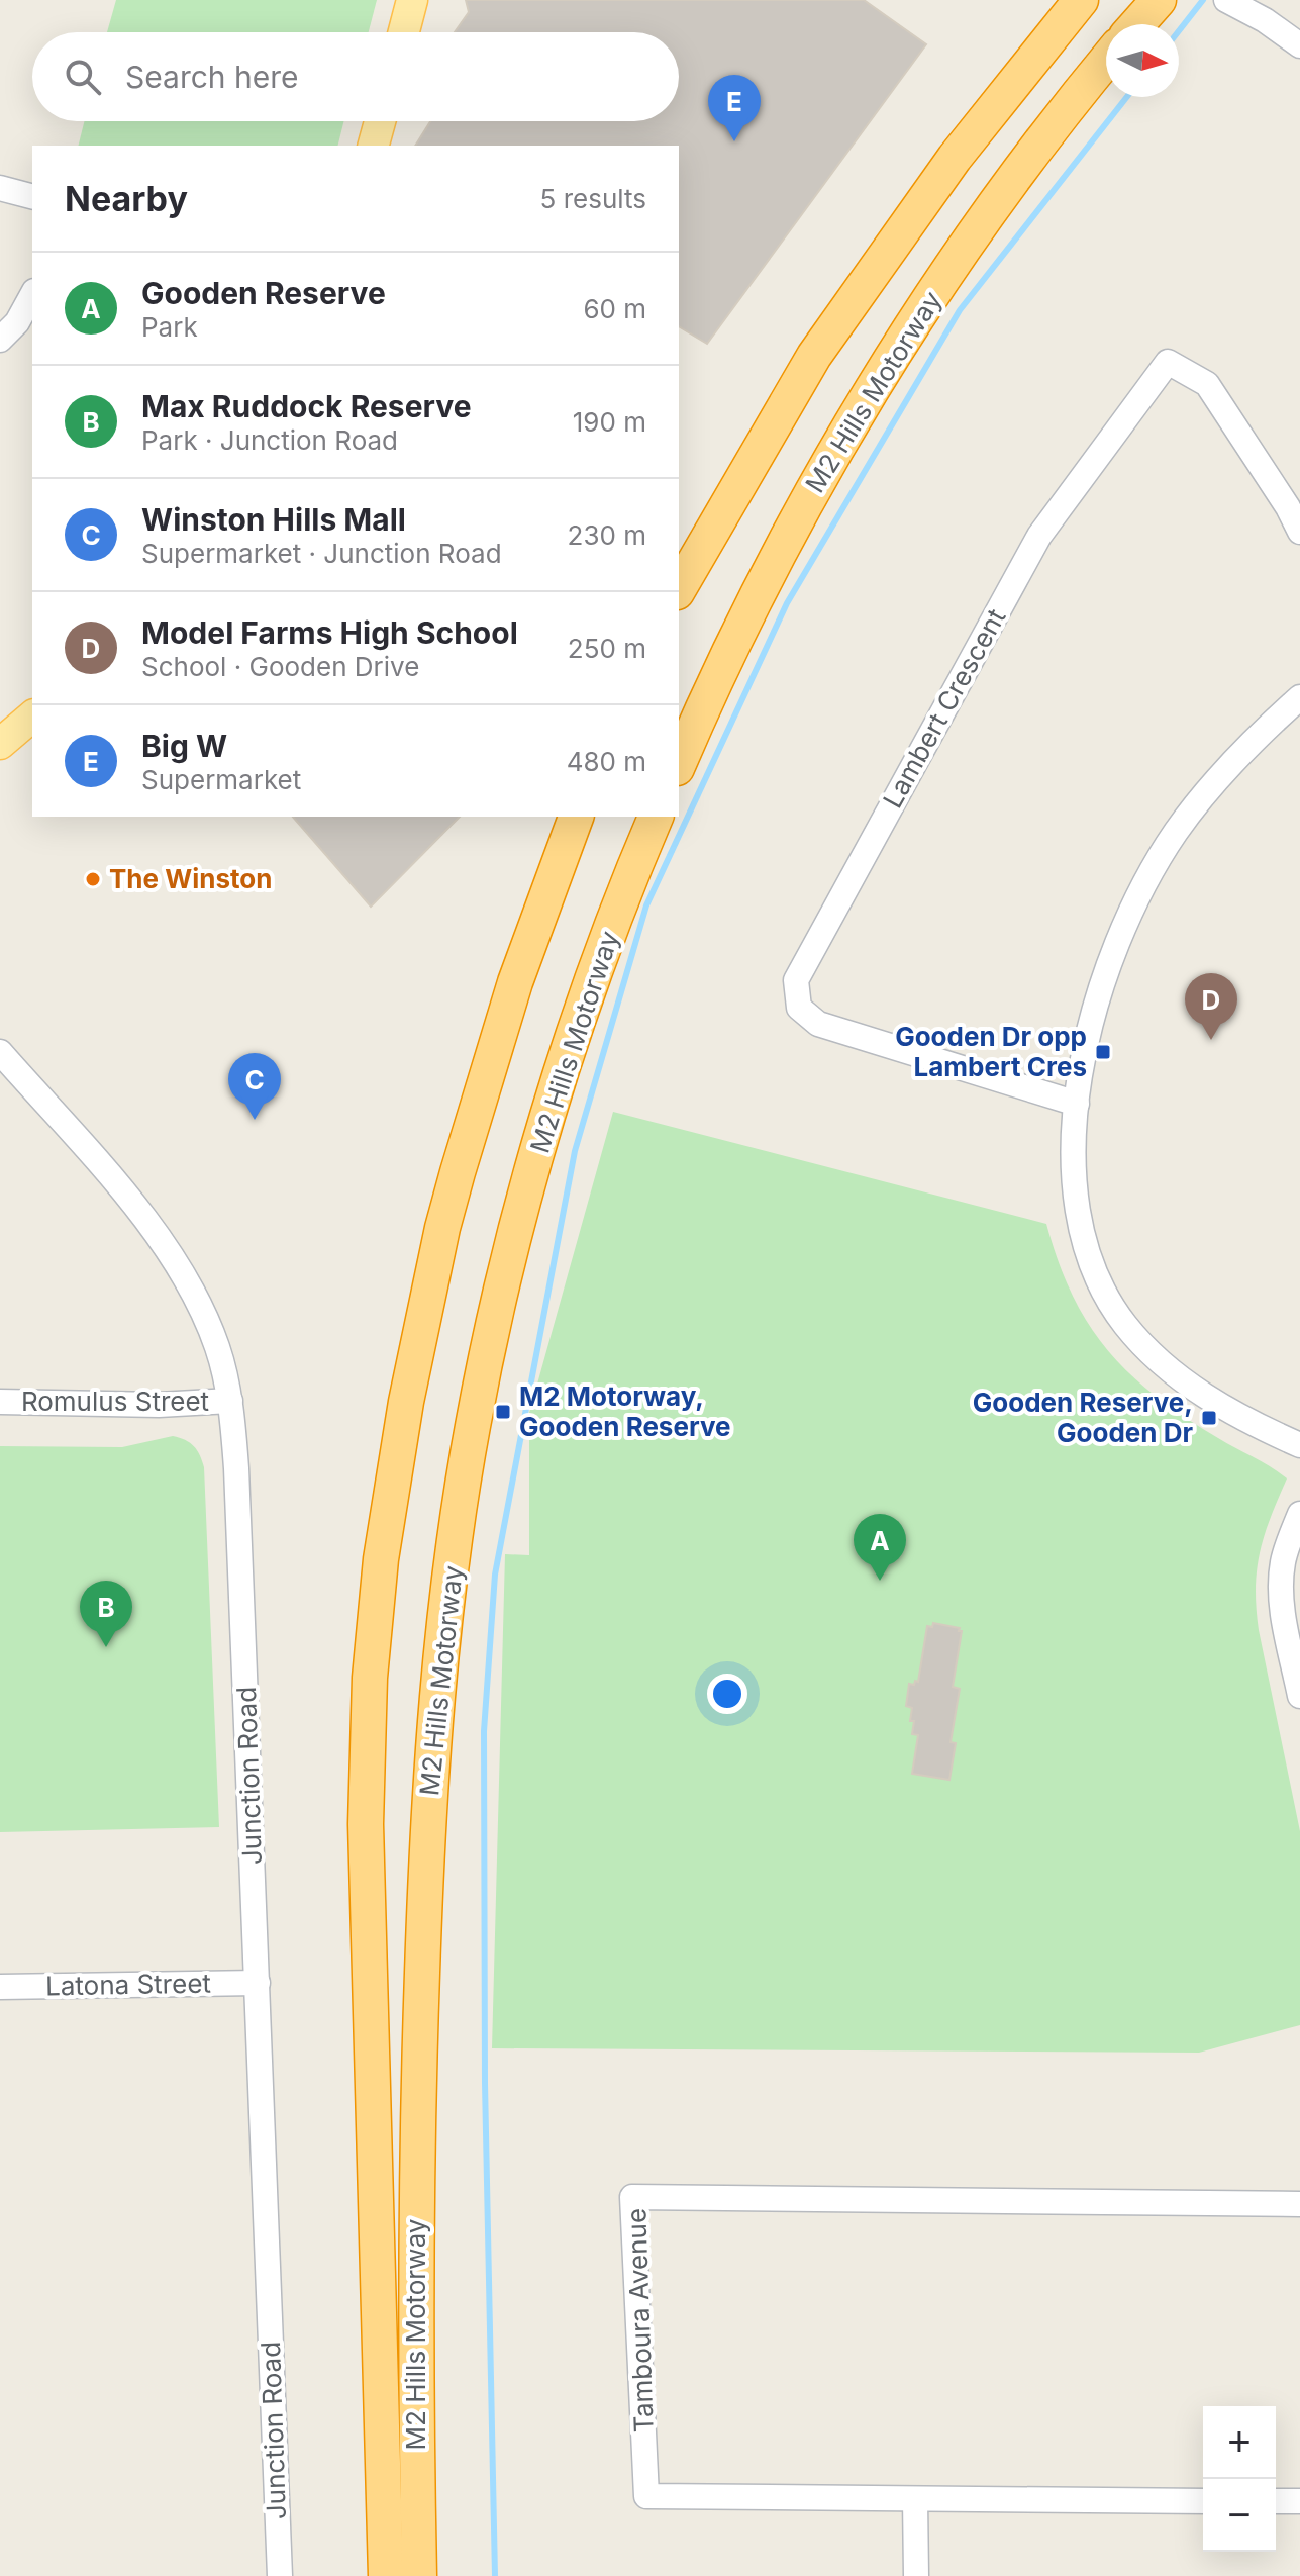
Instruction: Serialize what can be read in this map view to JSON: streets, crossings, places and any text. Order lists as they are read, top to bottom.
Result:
{
  "streets": {
    "highway": ["M2 Hills Motorway"],
    "street": [
      "Lambert Crescent",
      "Romulus Street",
      "Junction Road",
      "Latona Street",
      "Tamboura Avenue"
    ]
  },
  "crossings": [
    ["Romulus Street", "Junction Road"],
    ["Junction Road", "Latona Street"]
  ],
  "places": {
    "other": ["The Winston"],
    "transit": ["Gooden Dr opp Lambert Cres", "M2 Motorway, Gooden Reserve", "Gooden Reserve, Gooden Dr"]
  },
  "north": "right",
  "page": {
    "search": "Search here",
    "pins": [
      "E",
      "D",
      "C",
      "A",
      "B"
    ],
    "heading": ["Nearby", "5 results"],
    "list": [
      {
        "mark": "A",
        "name": "Gooden Reserve",
        "note": "Park",
        "value": "60 m"
      },
      {
        "mark": "B",
        "name": "Max Ruddock Reserve",
        "note": "Park · Junction Road",
        "value": "190 m"
      },
      {
        "mark": "C",
        "name": "Winston Hills Mall",
        "note": "Supermarket · Junction Road",
        "value": "230 m"
      },
      {
        "mark": "D",
        "name": "Model Farms High School",
        "note": "School · Gooden Drive",
        "value": "250 m"
      },
      {
        "mark": "E",
        "name": "Big W",
        "note": "Supermarket",
        "value": "480 m"
      }
    ],
    "map_buttons": ["+", "−"]
  }
}
